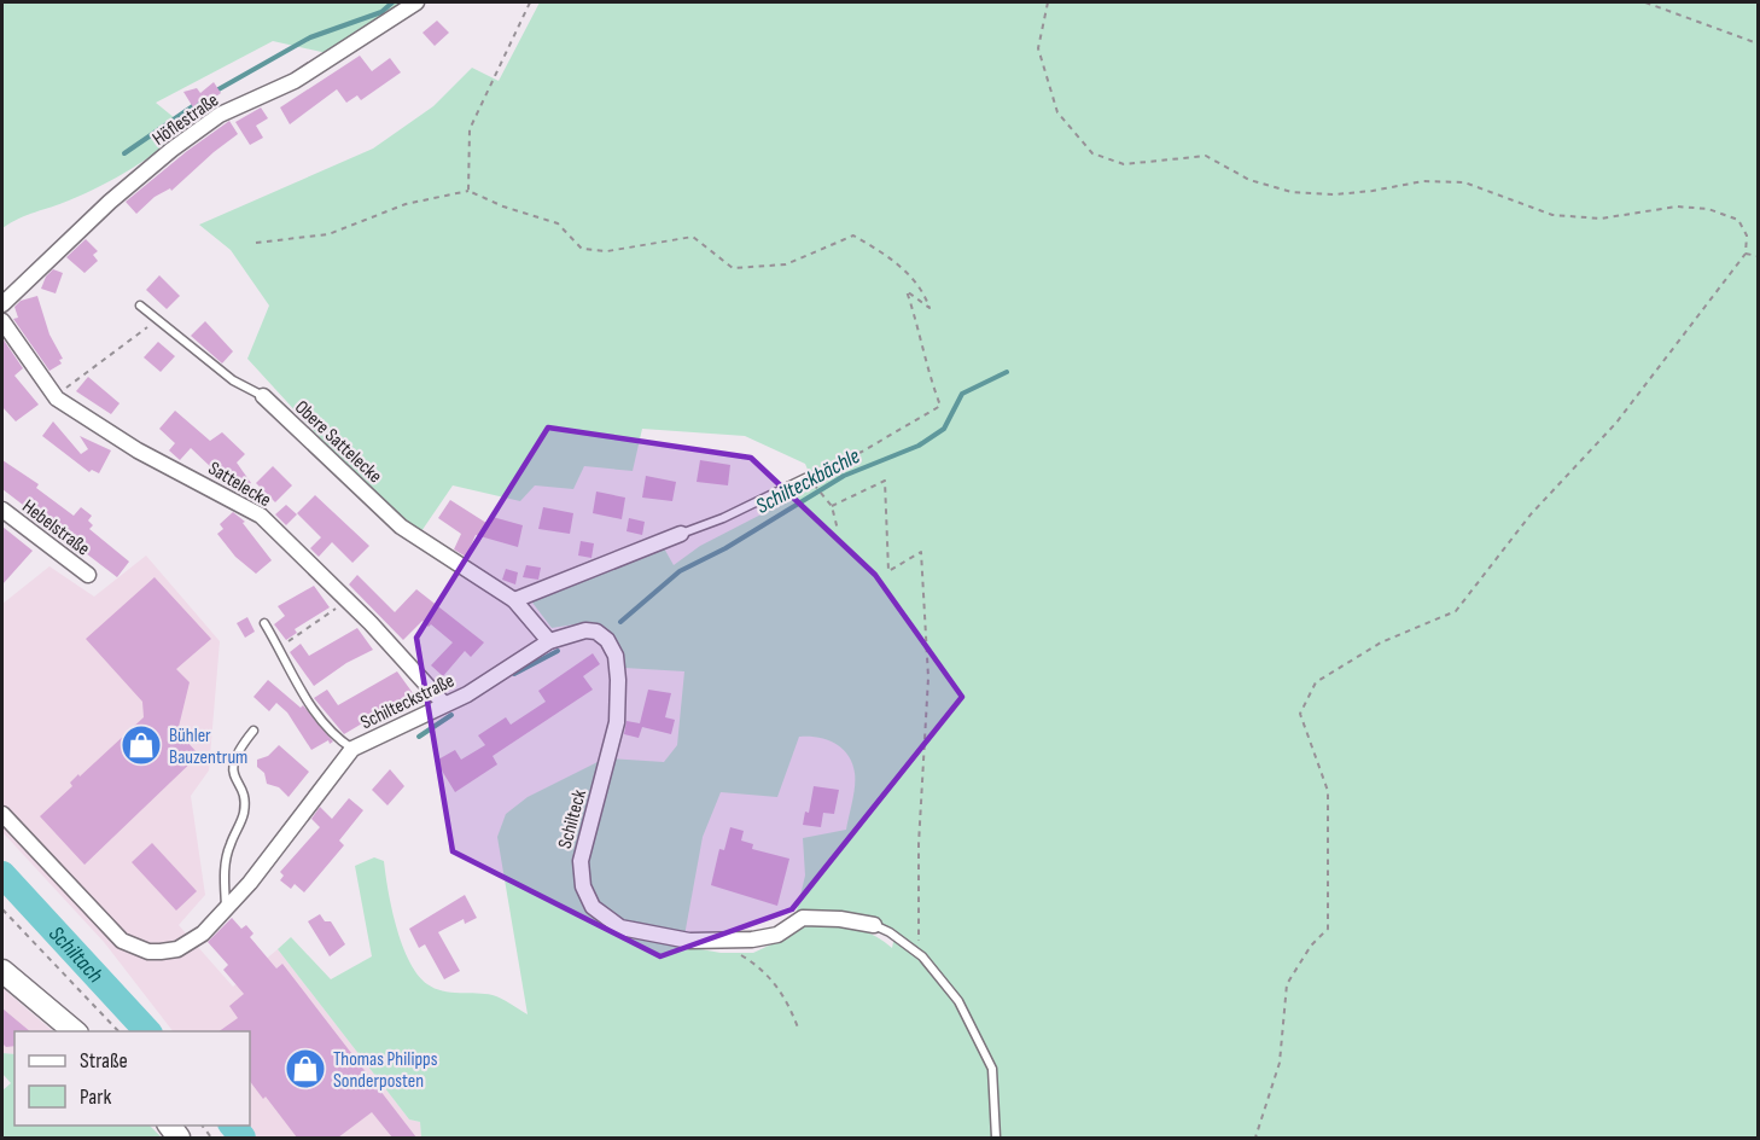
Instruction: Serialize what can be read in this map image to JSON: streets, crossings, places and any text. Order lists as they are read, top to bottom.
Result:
{
  "streets": {
    "street": [
      "Höflestraße",
      "Obere Sattelecke",
      "Sattelecke",
      "Hebelstraße",
      "Schilteckstraße",
      "Schilteck"
    ]
  },
  "crossings": [
    ["Sattelecke", "Schilteckstraße"],
    ["Schilteckstraße", "Schilteck"]
  ],
  "water": ["Schilteckbächle", "Schiltach"],
  "places": {
    "shop": ["Bühler Bauzentrum", "Thomas Philipps Sonderposten"]
  },
  "legend": ["Straße", "Park"]
}
